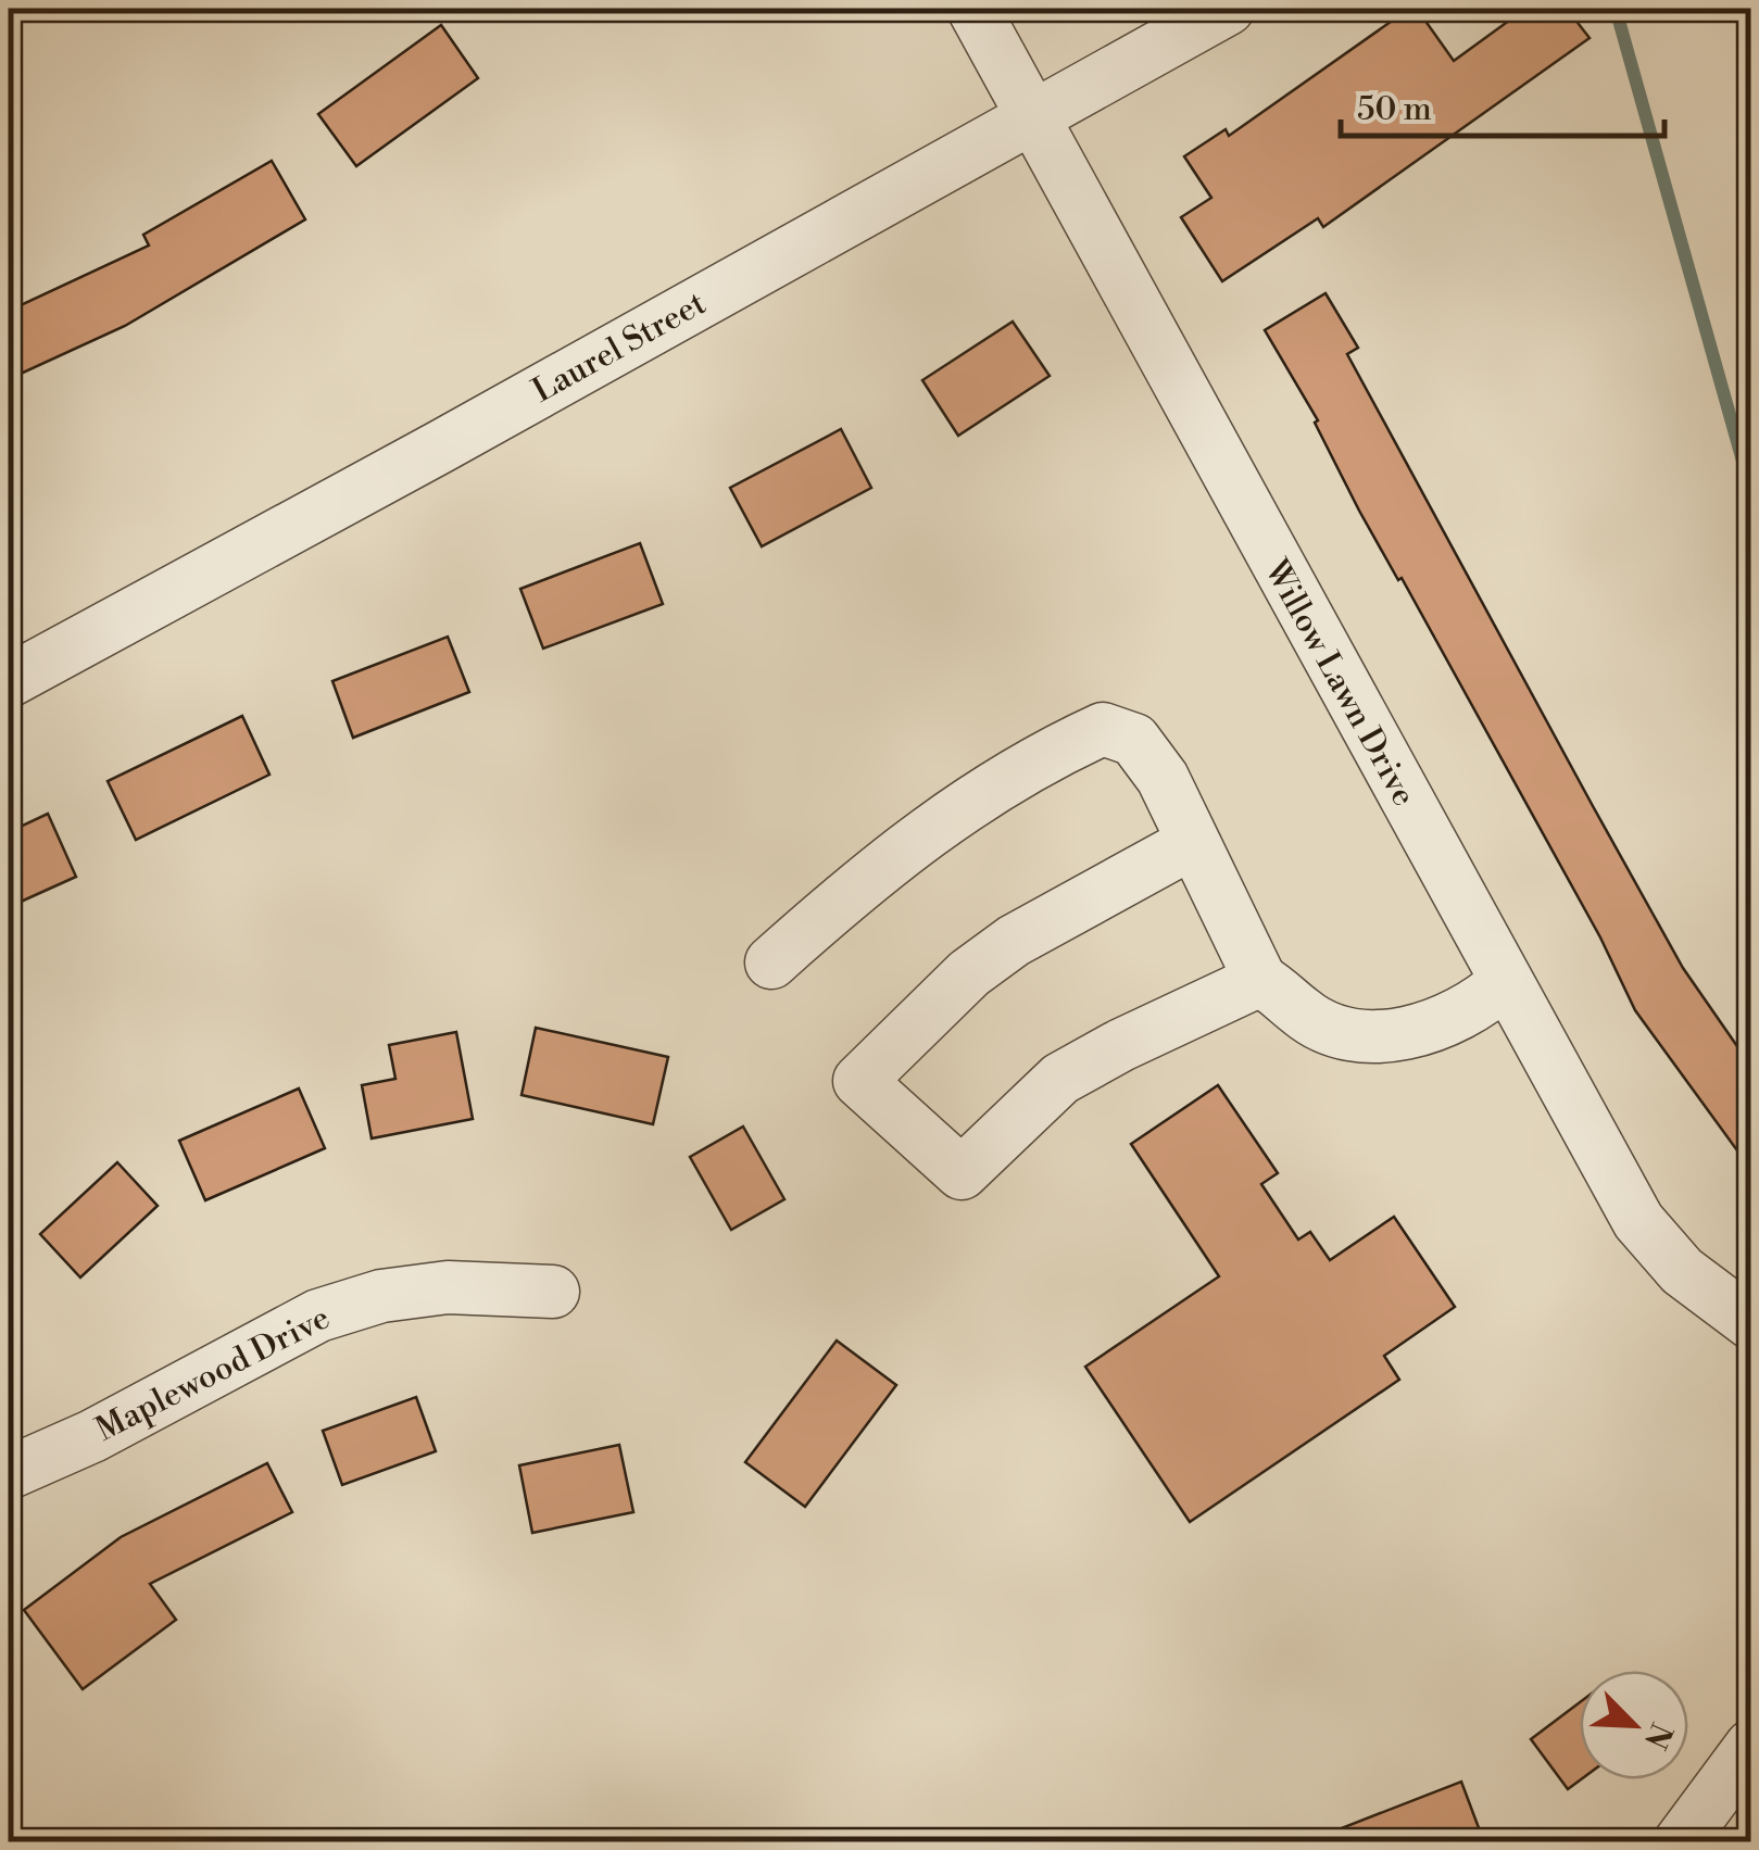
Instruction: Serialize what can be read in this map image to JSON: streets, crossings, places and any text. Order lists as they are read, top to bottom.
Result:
{
  "streets": {
    "street": ["Laurel Street", "Willow Lawn Drive", "Maplewood Drive"]
  },
  "crossings": [
    ["Laurel Street", "Willow Lawn Drive"]
  ],
  "scale_bar": "50 m",
  "north": "bottom right"
}
